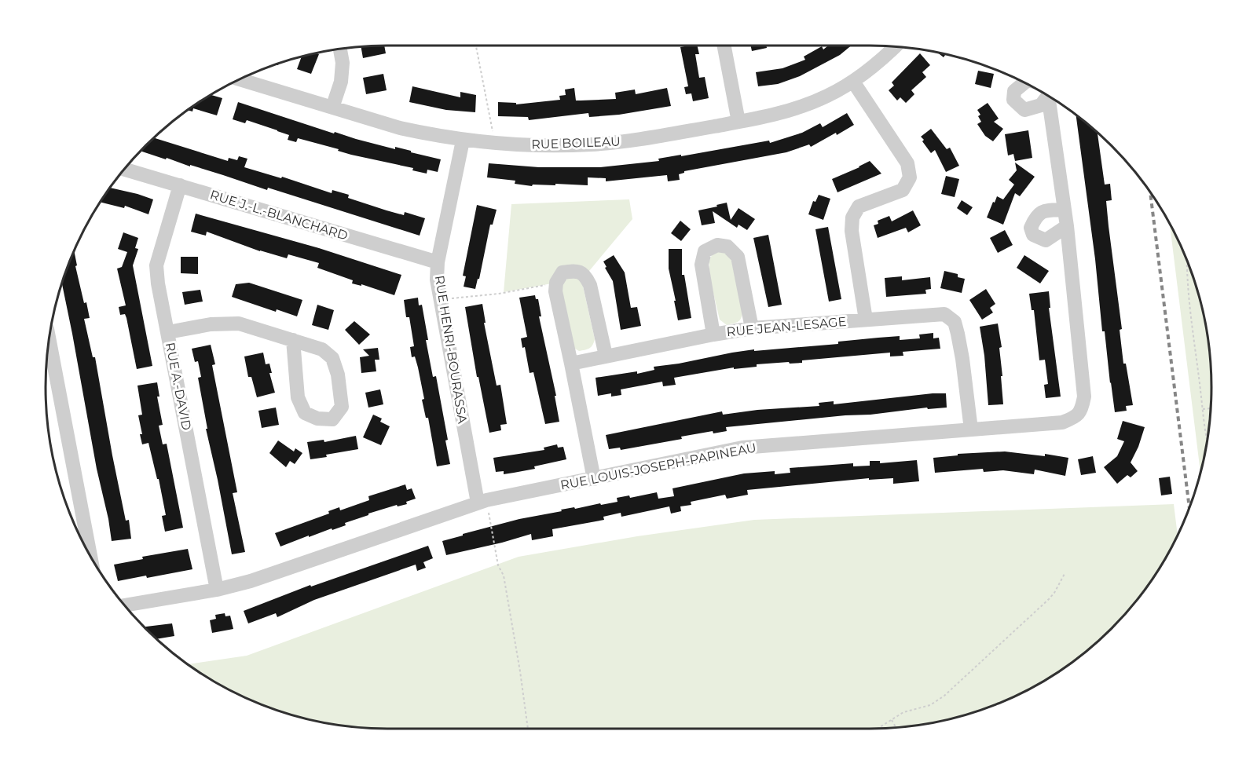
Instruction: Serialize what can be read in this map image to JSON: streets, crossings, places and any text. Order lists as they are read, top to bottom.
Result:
{
  "streets": {
    "street": [
      "RUE BOILEAU",
      "RUE J.-L.-BLANCHARD",
      "RUE JEAN-LESAGE",
      "RUE HENRI-BOURASSA",
      "RUE A.-DAVID",
      "RUE LOUIS-JOSEPH-PAPINEAU"
    ]
  },
  "crossings": [
    ["RUE BOILEAU", "RUE HENRI-BOURASSA"],
    ["RUE J.-L.-BLANCHARD", "RUE HENRI-BOURASSA"],
    ["RUE J.-L.-BLANCHARD", "RUE A.-DAVID"],
    ["RUE JEAN-LESAGE", "RUE LOUIS-JOSEPH-PAPINEAU"],
    ["RUE HENRI-BOURASSA", "RUE LOUIS-JOSEPH-PAPINEAU"],
    ["RUE A.-DAVID", "RUE LOUIS-JOSEPH-PAPINEAU"]
  ]
}
